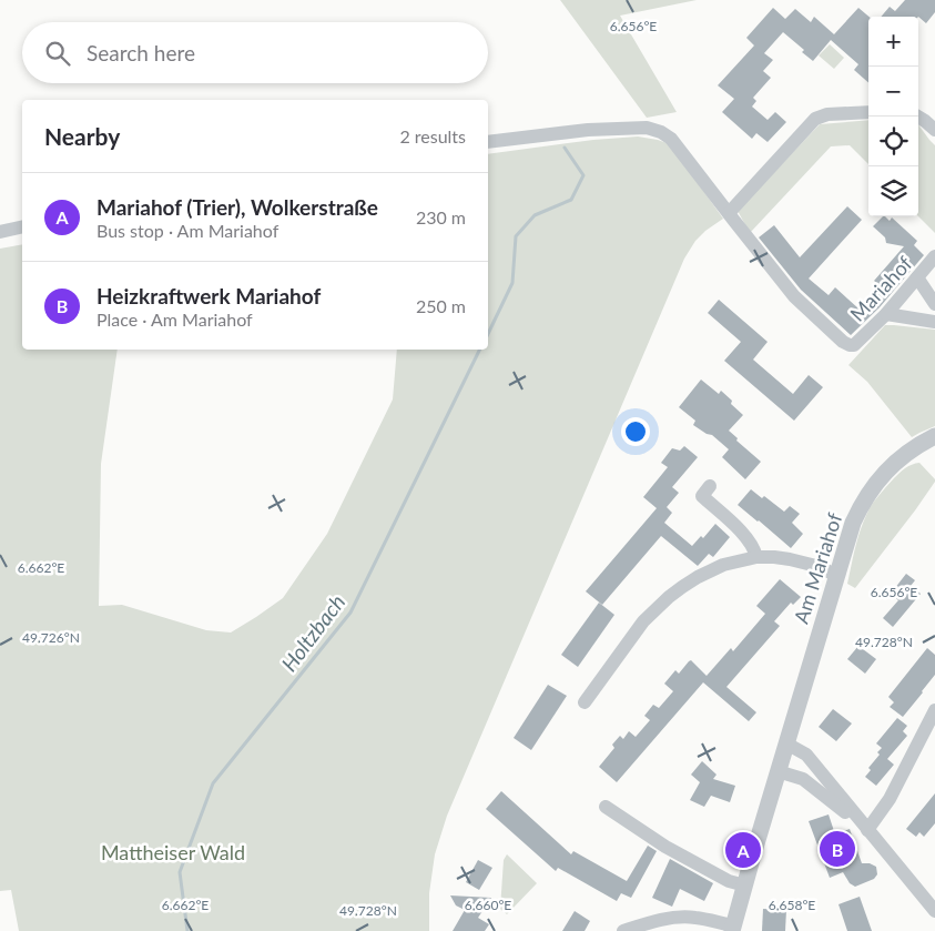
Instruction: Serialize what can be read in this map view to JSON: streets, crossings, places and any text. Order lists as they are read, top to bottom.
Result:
{
  "streets": {
    "street": ["Mariahof", "Am Mariahof"]
  },
  "water": ["Holtzbach"],
  "parks": ["Mattheiser Wald"],
  "page": {
    "map_buttons": ["+", "−"],
    "search": "Search here",
    "heading": ["Nearby", "2 results"],
    "list": [
      {
        "mark": "A",
        "name": "Mariahof (Trier), Wolkerstraße",
        "note": "Bus stop · Am Mariahof",
        "value": "230 m"
      },
      {
        "mark": "B",
        "name": "Heizkraftwerk Mariahof",
        "note": "Place · Am Mariahof",
        "value": "250 m"
      }
    ],
    "pins": ["B", "A"]
  },
  "coordinates": [
    "6.656°E",
    "6.662°E",
    "49.726°N",
    "49.728°N",
    "6.660°E",
    "6.658°E"
  ]
}
